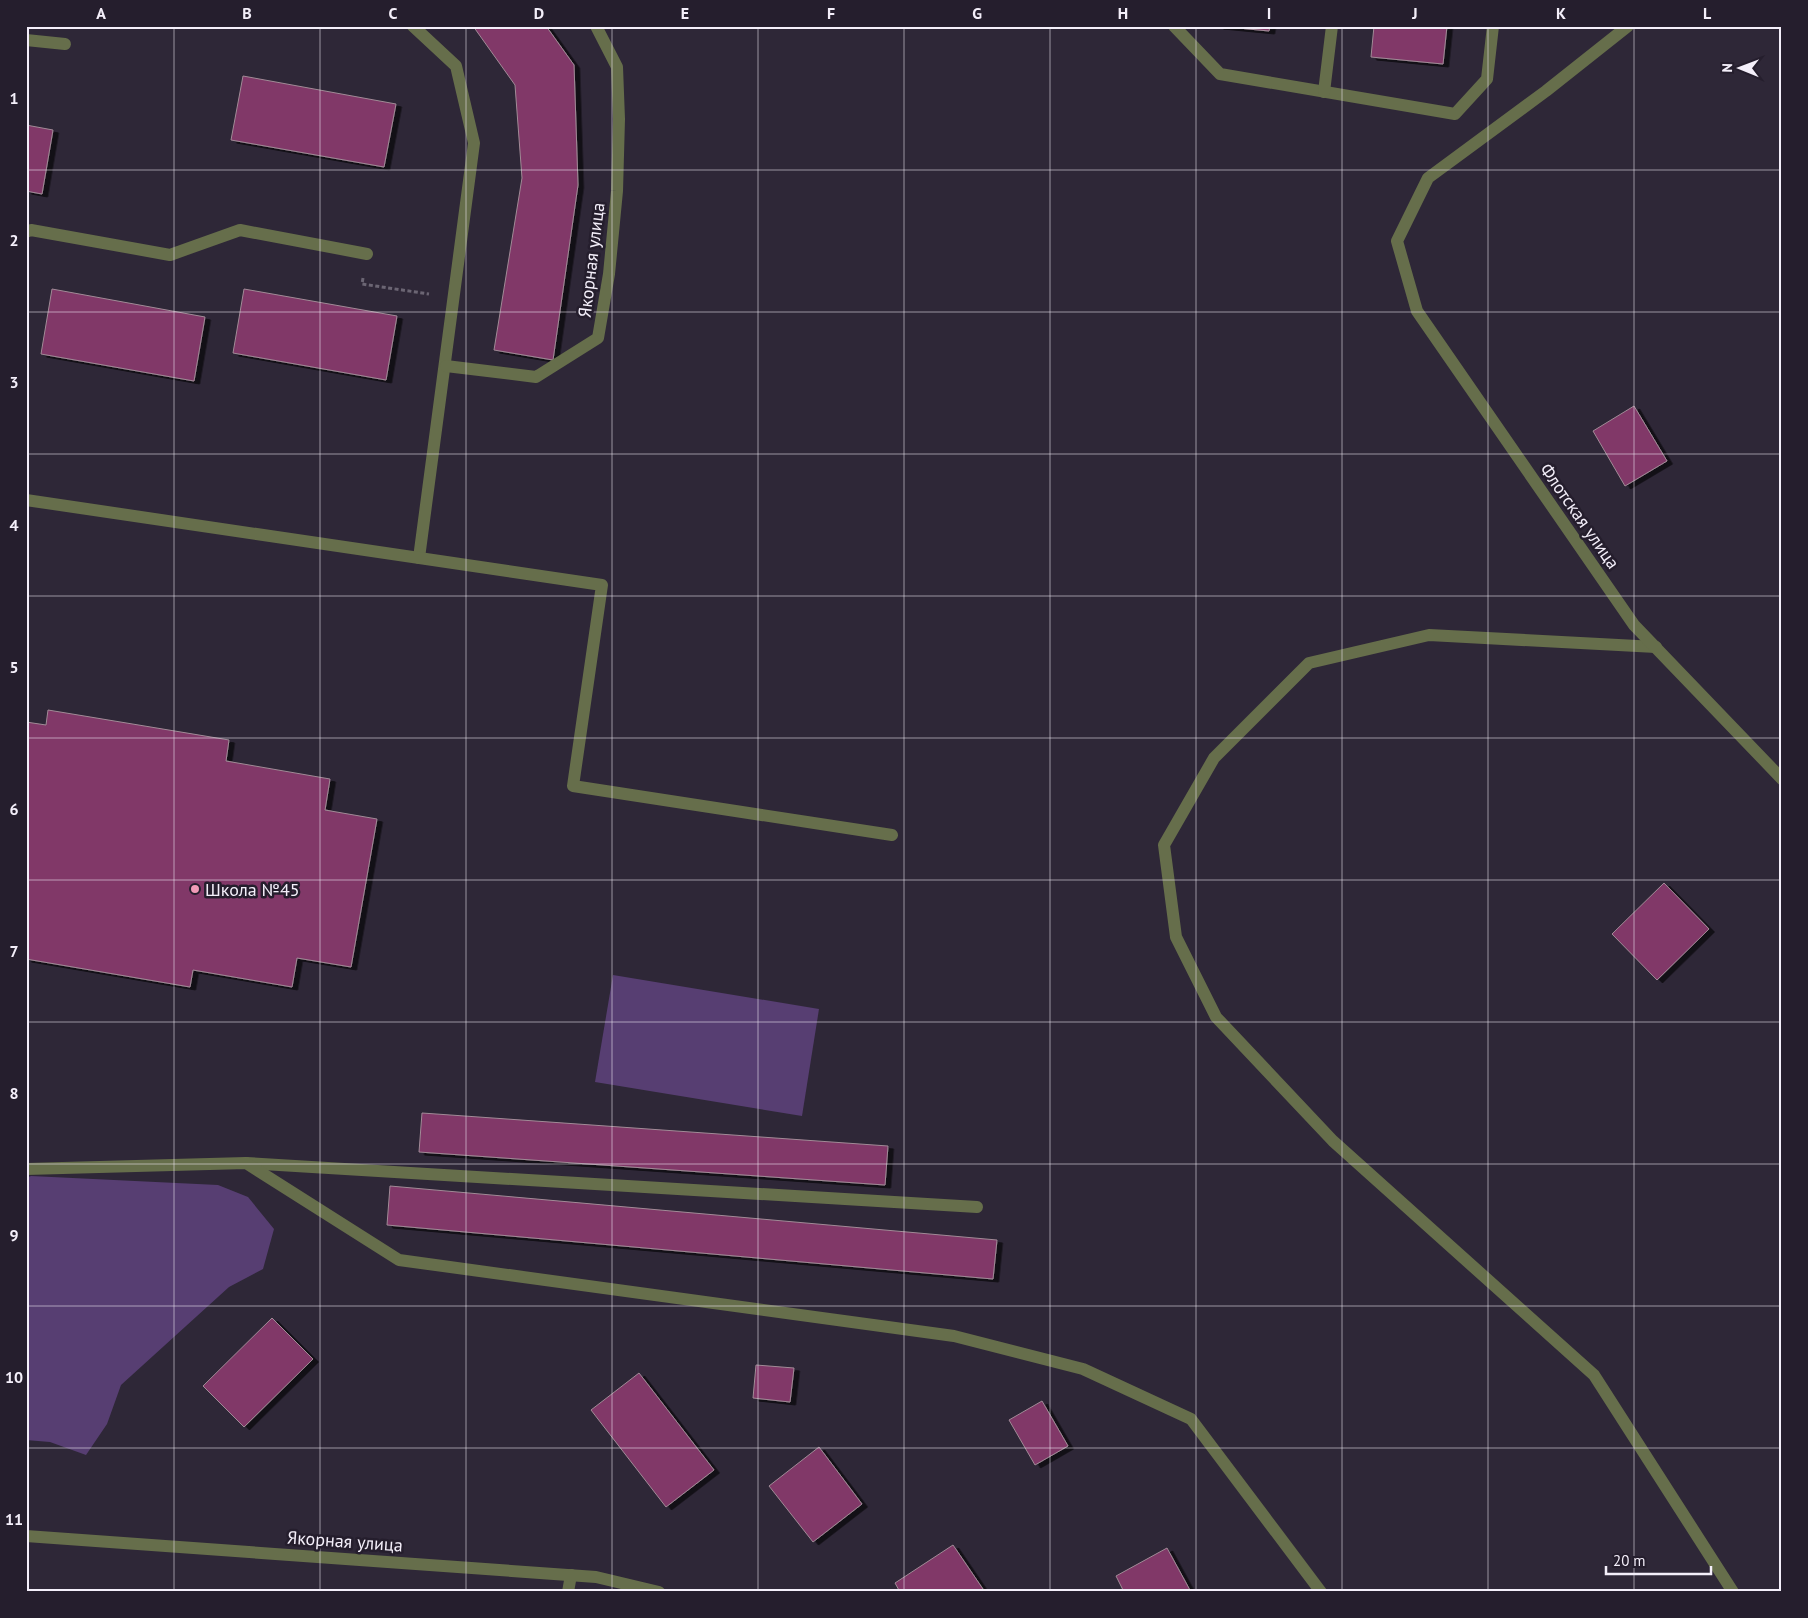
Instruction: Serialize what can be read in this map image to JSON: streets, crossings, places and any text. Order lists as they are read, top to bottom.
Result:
{
  "streets": {
    "street": ["Якорная улица", "Флотская улица"]
  },
  "places": ["Школа №45"],
  "scale_bar": "20 m",
  "north": "left",
  "grid": {
    "columns": [
      "A",
      "B",
      "C",
      "D",
      "E",
      "F",
      "G",
      "H",
      "I",
      "J",
      "K",
      "L"
    ],
    "rows": [
      "1",
      "2",
      "3",
      "4",
      "5",
      "6",
      "7",
      "8",
      "9",
      "10",
      "11"
    ]
  }
}
